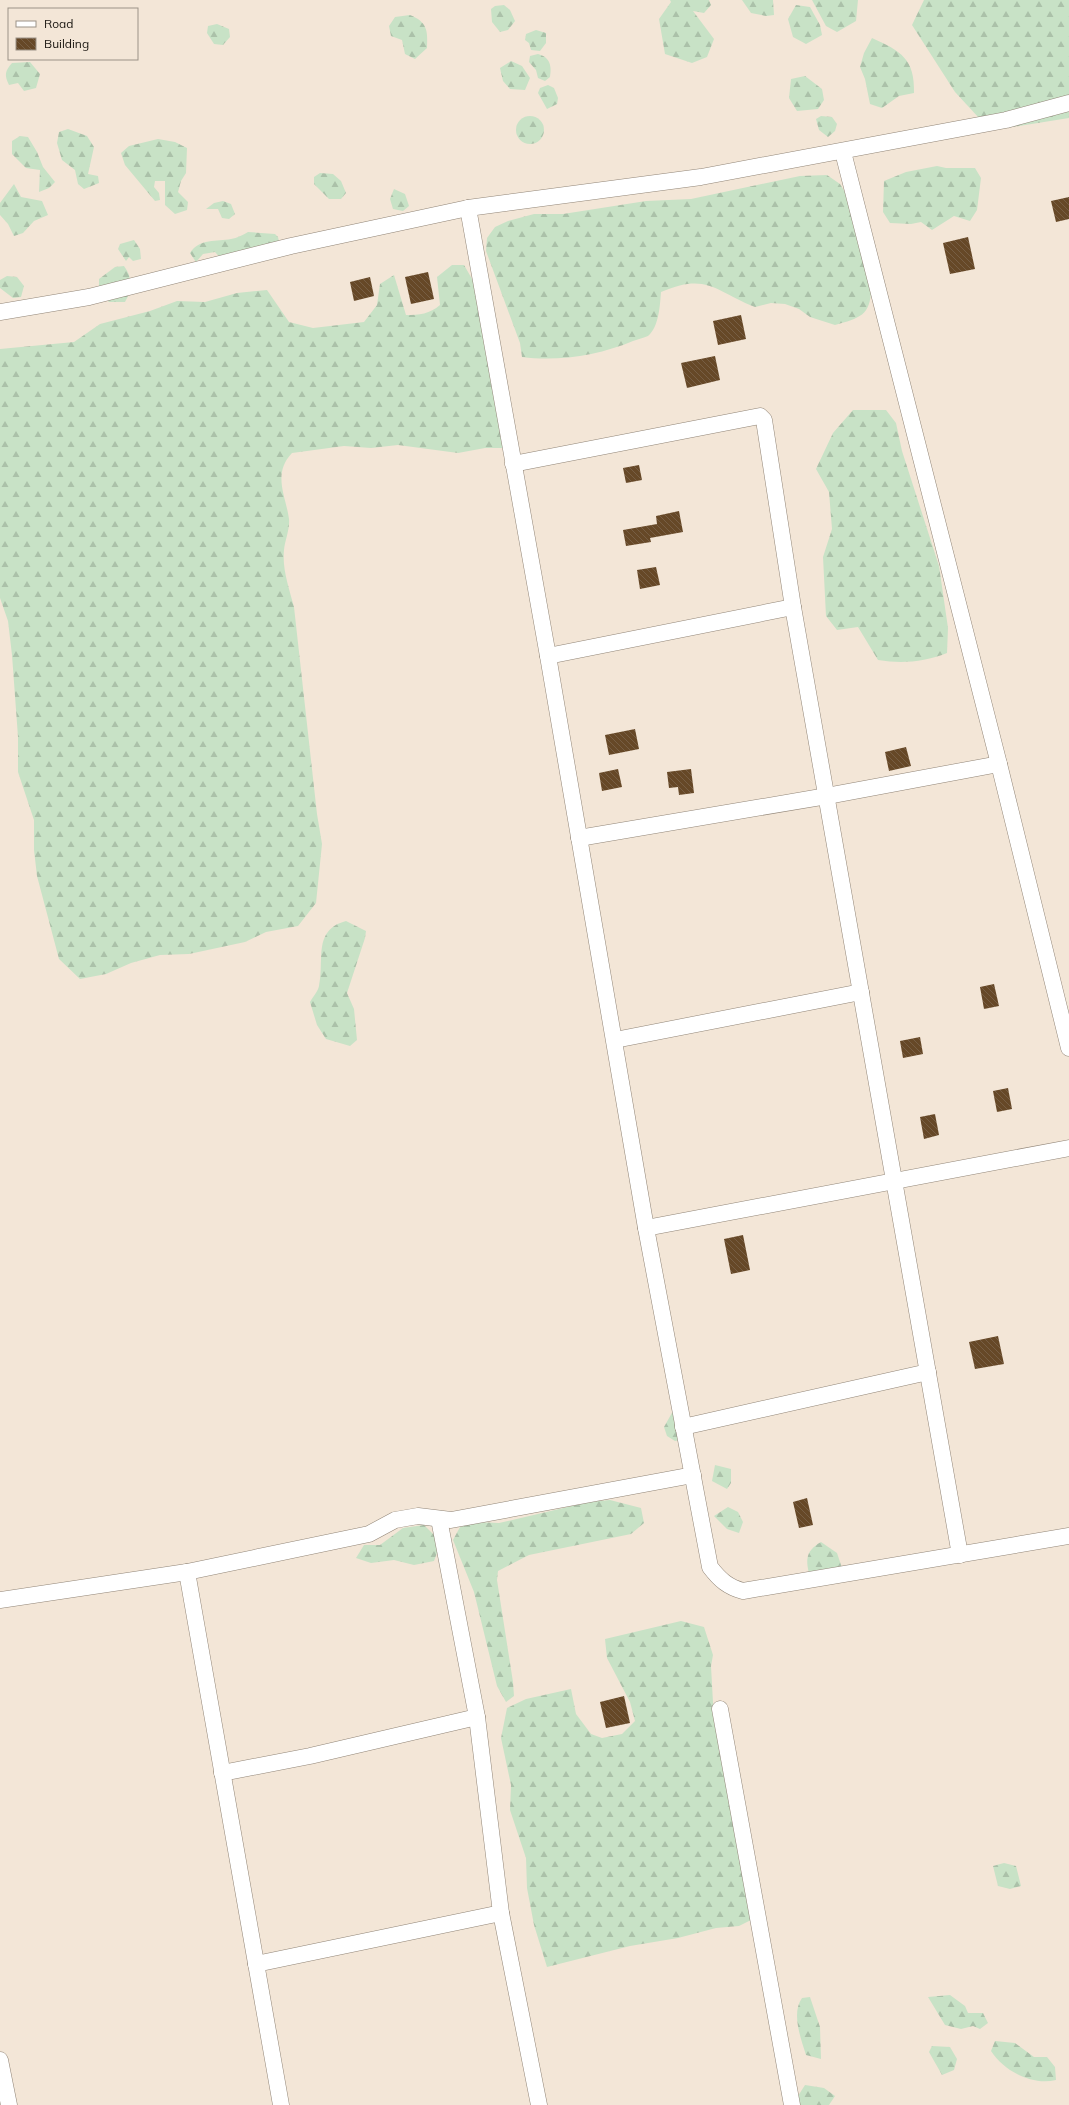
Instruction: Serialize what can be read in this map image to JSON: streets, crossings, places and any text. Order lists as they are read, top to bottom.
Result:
{
  "legend": ["Road", "Building"]
}
